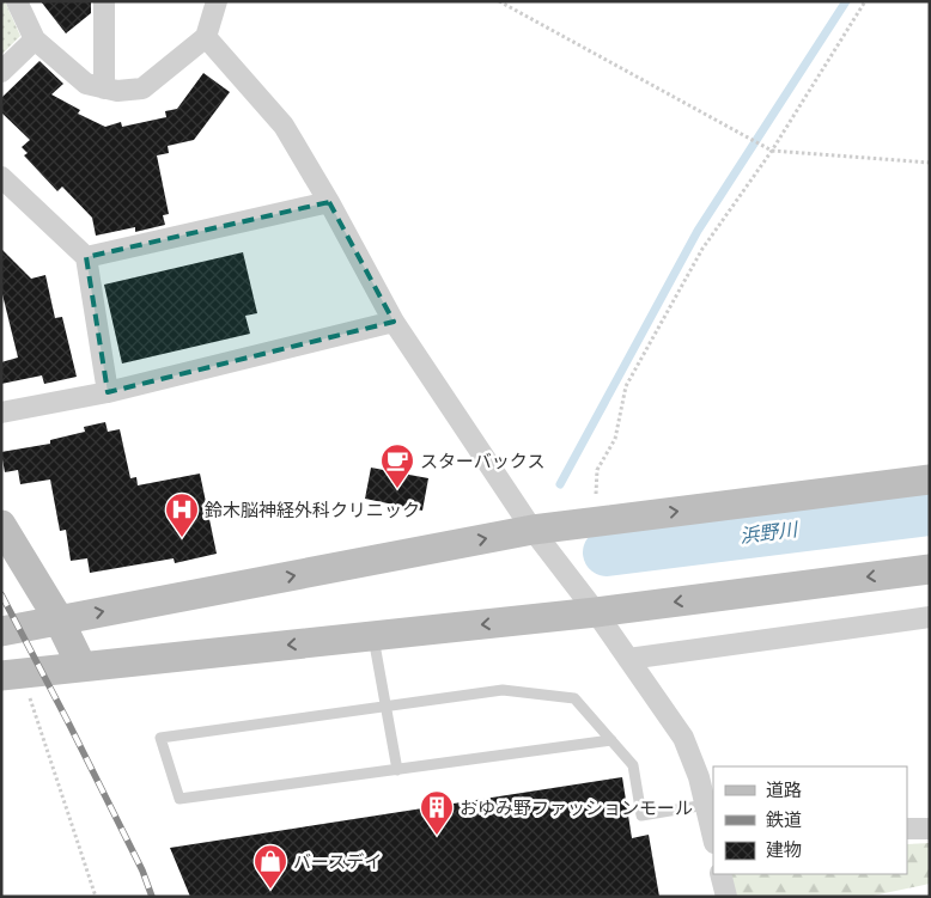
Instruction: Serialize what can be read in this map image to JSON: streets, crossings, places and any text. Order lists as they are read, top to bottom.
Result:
{
  "water": ["浜野川"],
  "places": {
    "cafe": ["スターバックス"],
    "hospital": ["鈴木脳神経外科クリニック"],
    "building": ["おゆみ野ファッションモール"],
    "shop": ["バースデイ"]
  },
  "legend": ["道路", "鉄道", "建物"]
}
